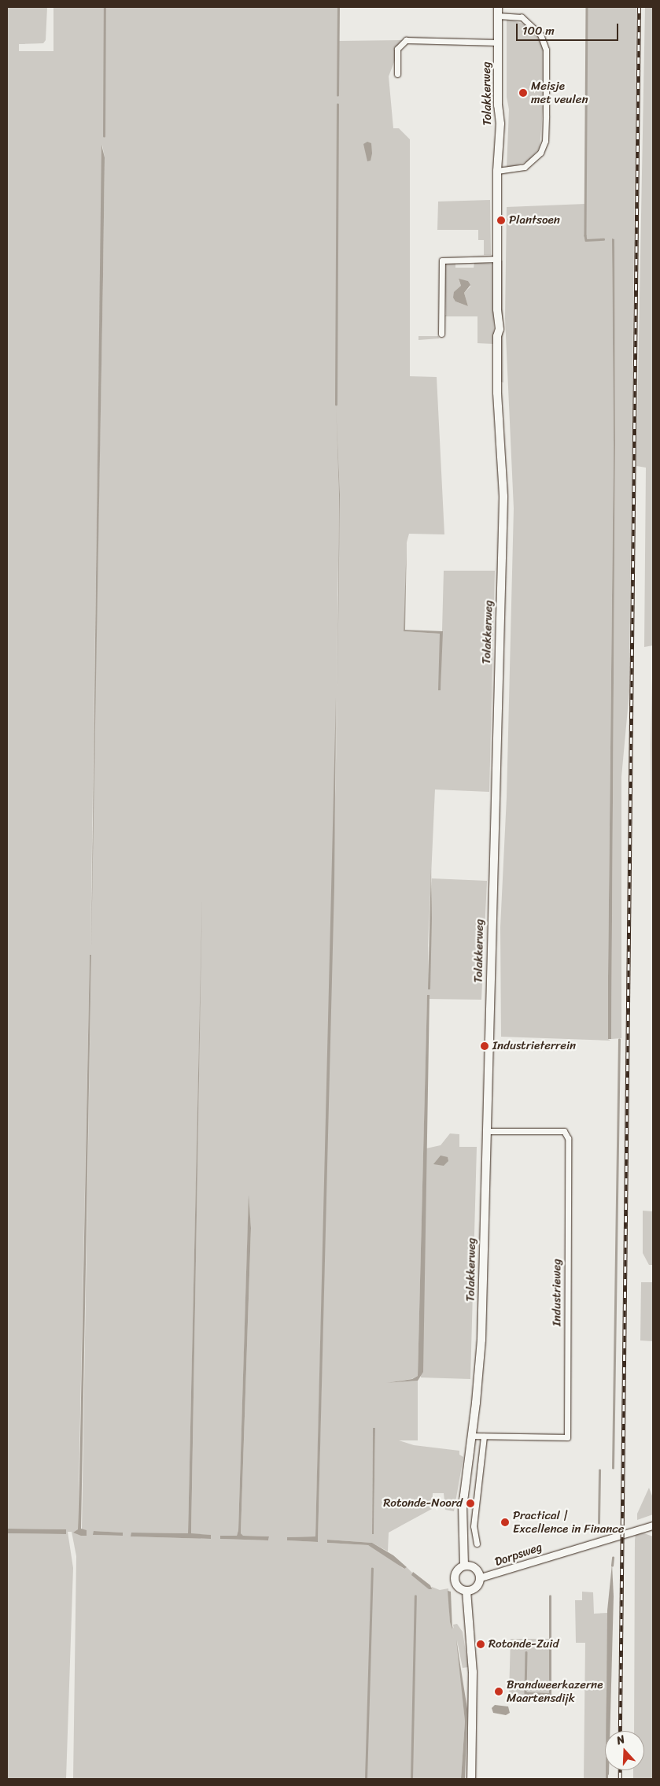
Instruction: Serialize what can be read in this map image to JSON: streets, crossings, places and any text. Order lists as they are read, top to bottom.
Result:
{
  "streets": {
    "main road": ["Tolakkerweg"],
    "street": ["Industrieweg", "Dorpsweg"]
  },
  "crossings": [
    ["Tolakkerweg", "Industrieweg"],
    ["Tolakkerweg", "Dorpsweg"]
  ],
  "places": [
    "Meisje met veulen",
    "Plantsoen",
    "Industrieterrein",
    "Rotonde-Noord",
    "Practical | Excellence in Finance",
    "Rotonde-Zuid",
    "Brandweerkazerne Maartensdijk"
  ],
  "scale_bar": "100 m",
  "north": "top"
}
